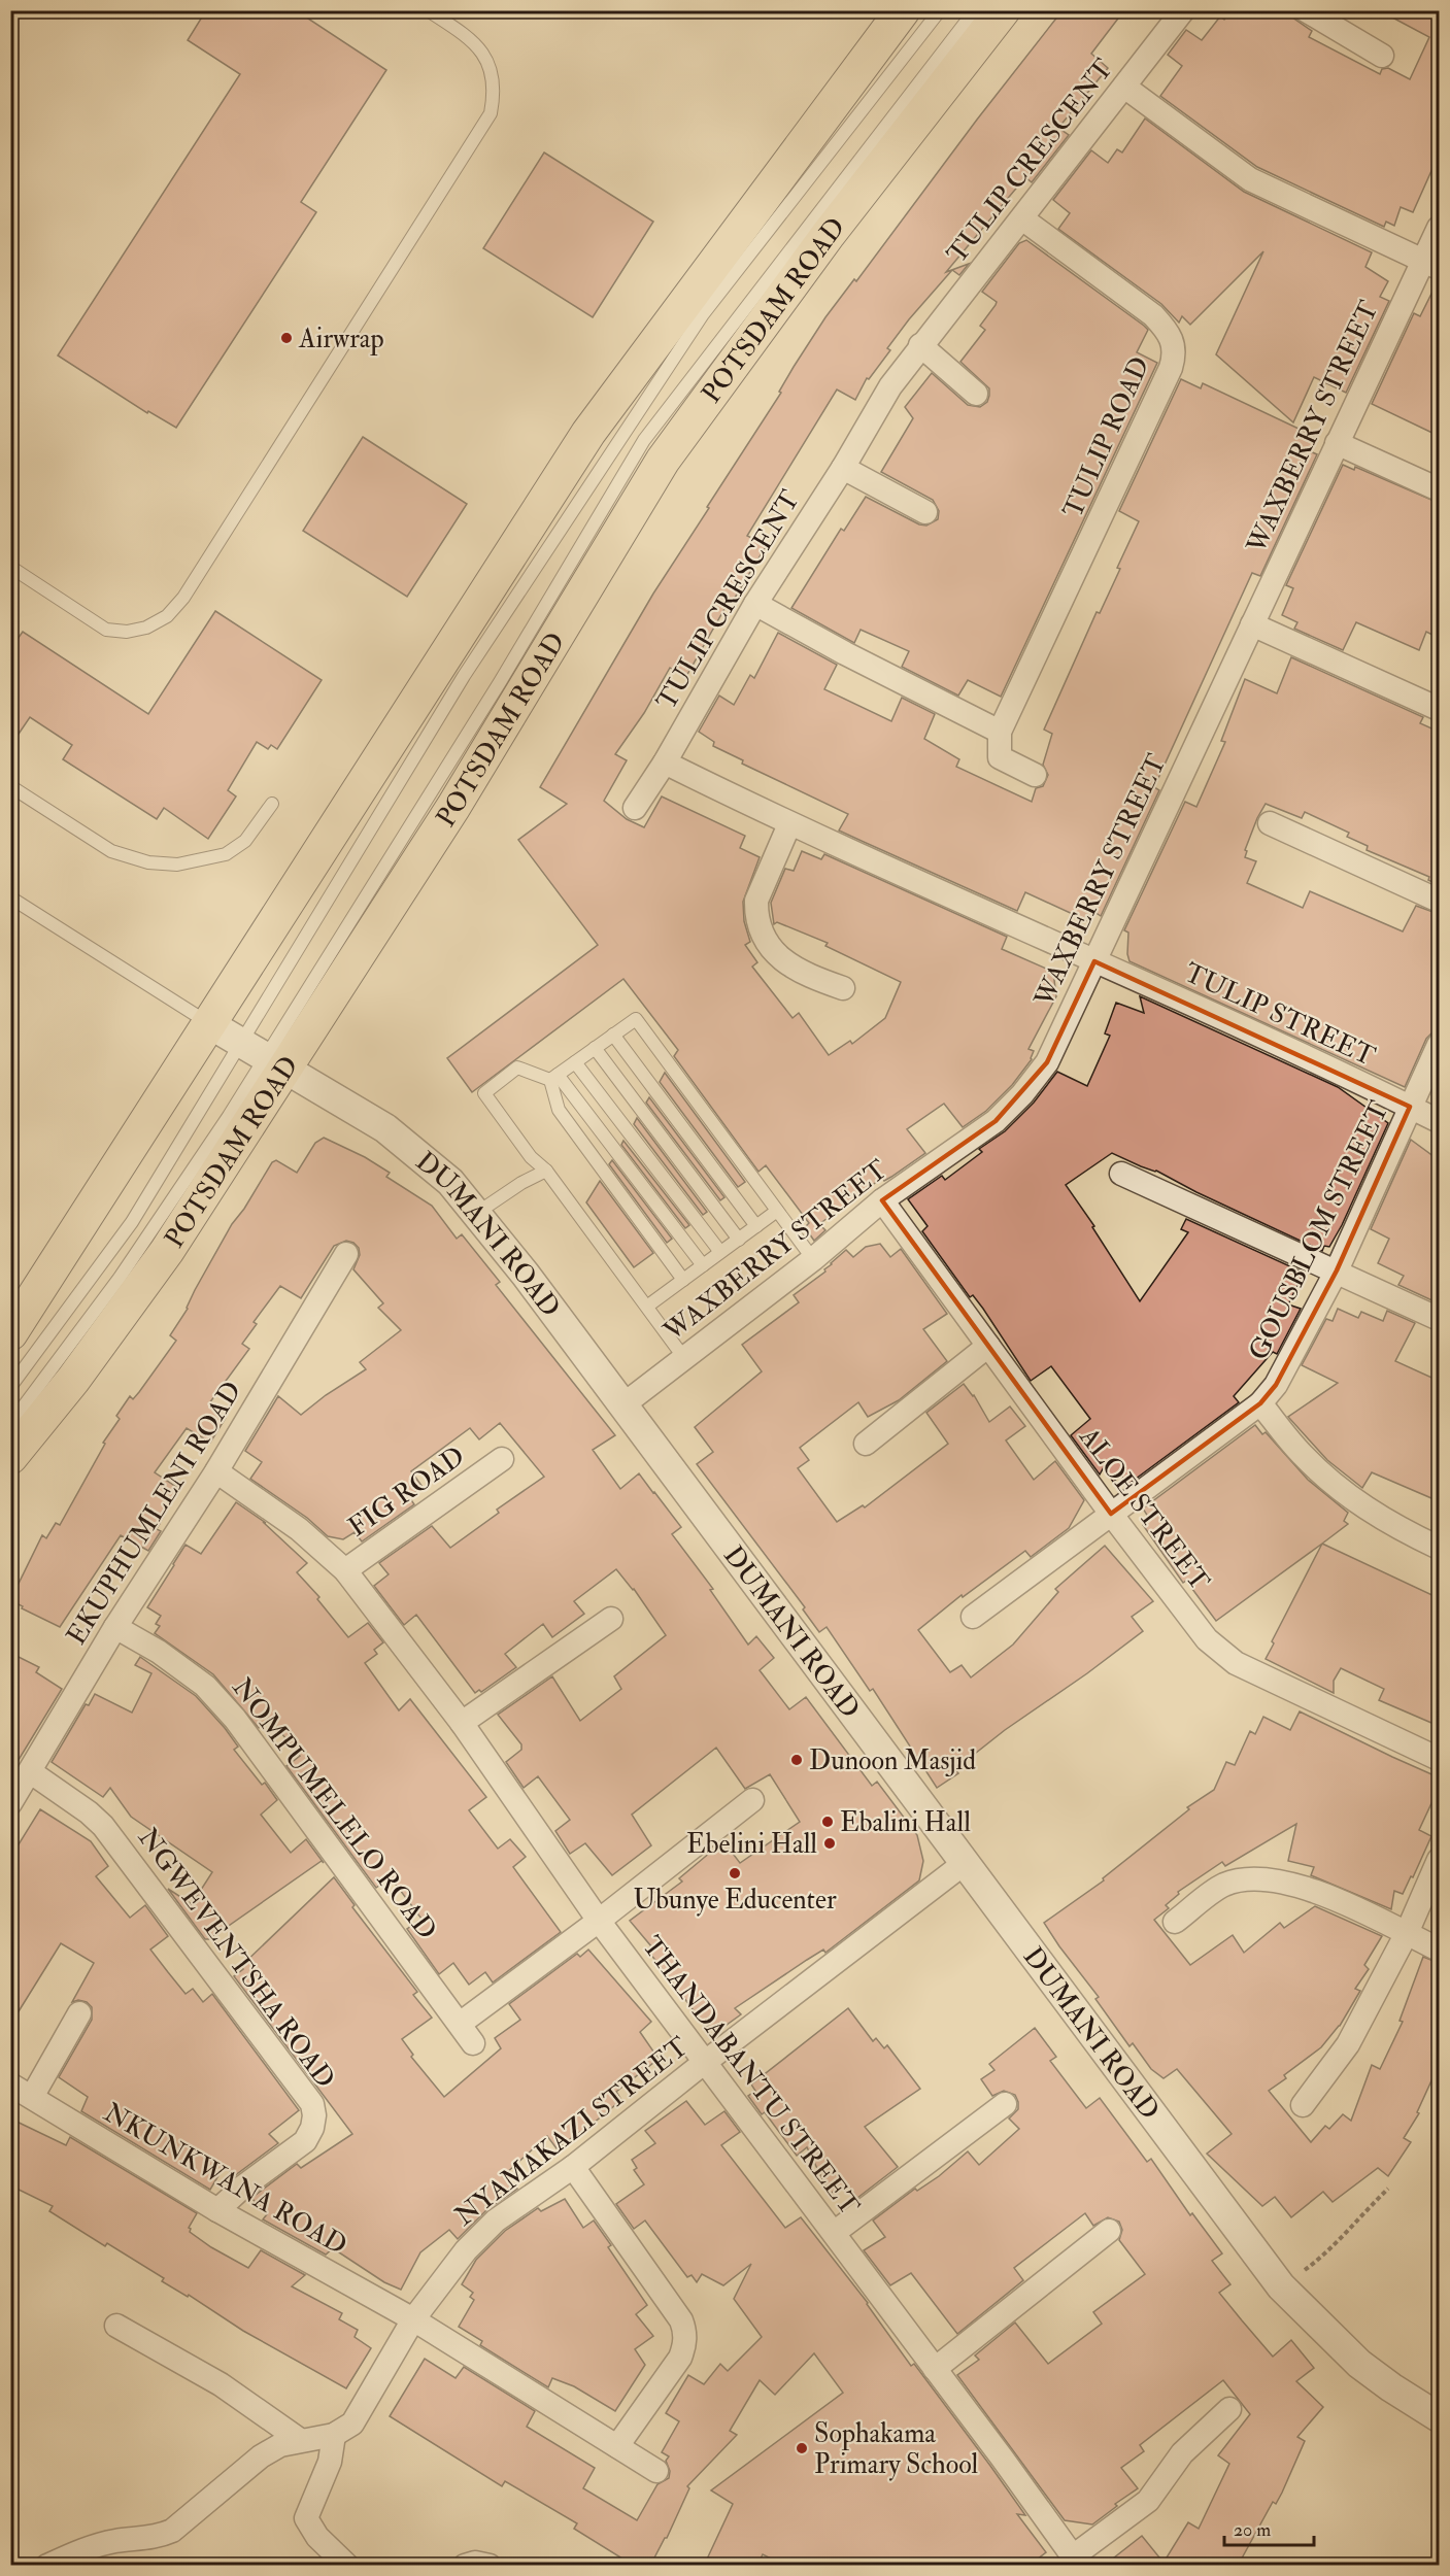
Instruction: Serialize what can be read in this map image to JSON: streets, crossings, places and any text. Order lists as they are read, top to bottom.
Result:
{
  "streets": {
    "main road": ["POTSDAM ROAD"],
    "street": [
      "TULIP CRESCENT",
      "WAXBERRY STREET",
      "TULIP ROAD",
      "TULIP STREET",
      "GOUSBLOM STREET",
      "DUMANI ROAD",
      "FIG ROAD",
      "ALOE STREET",
      "EKUPHUMLENI ROAD",
      "NOMPUMELELO ROAD",
      "NGWEVENTSHA ROAD",
      "THANDABANTU STREET",
      "NYAMAKAZI STREET",
      "NKUNKWANA ROAD"
    ]
  },
  "crossings": [
    ["TULIP CRESCENT", "TULIP ROAD"],
    ["POTSDAM ROAD", "DUMANI ROAD"],
    ["WAXBERRY STREET", "TULIP STREET"],
    ["WAXBERRY STREET", "DUMANI ROAD"],
    ["WAXBERRY STREET", "ALOE STREET"],
    ["TULIP STREET", "GOUSBLOM STREET"],
    ["GOUSBLOM STREET", "ALOE STREET"],
    ["DUMANI ROAD", "NYAMAKAZI STREET"],
    ["FIG ROAD", "THANDABANTU STREET"],
    ["EKUPHUMLENI ROAD", "NOMPUMELELO ROAD"],
    ["EKUPHUMLENI ROAD", "NGWEVENTSHA ROAD"],
    ["EKUPHUMLENI ROAD", "THANDABANTU STREET"],
    ["NGWEVENTSHA ROAD", "NKUNKWANA ROAD"],
    ["THANDABANTU STREET", "NYAMAKAZI STREET"],
    ["NYAMAKAZI STREET", "NKUNKWANA ROAD"]
  ],
  "places": [
    "Airwrap",
    "Dunoon Masjid",
    "Ebalini Hall",
    "Ebelini Hall",
    "Ubunye Educenter",
    "Sophakama Primary School"
  ],
  "scale_bar": "20 m"
}
